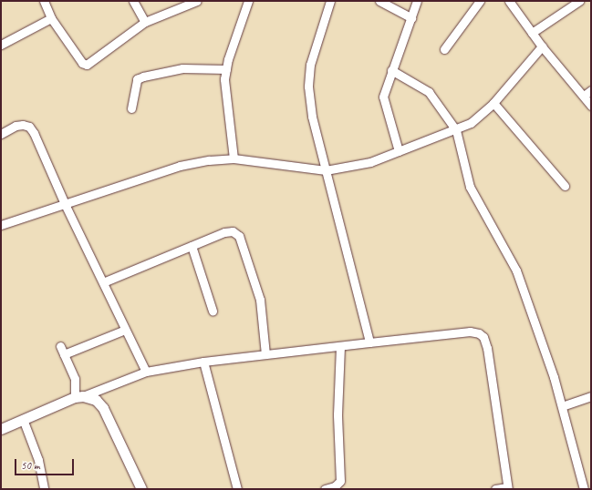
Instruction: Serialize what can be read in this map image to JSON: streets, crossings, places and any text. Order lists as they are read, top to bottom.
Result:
{
  "scale_bar": "50 m"
}
